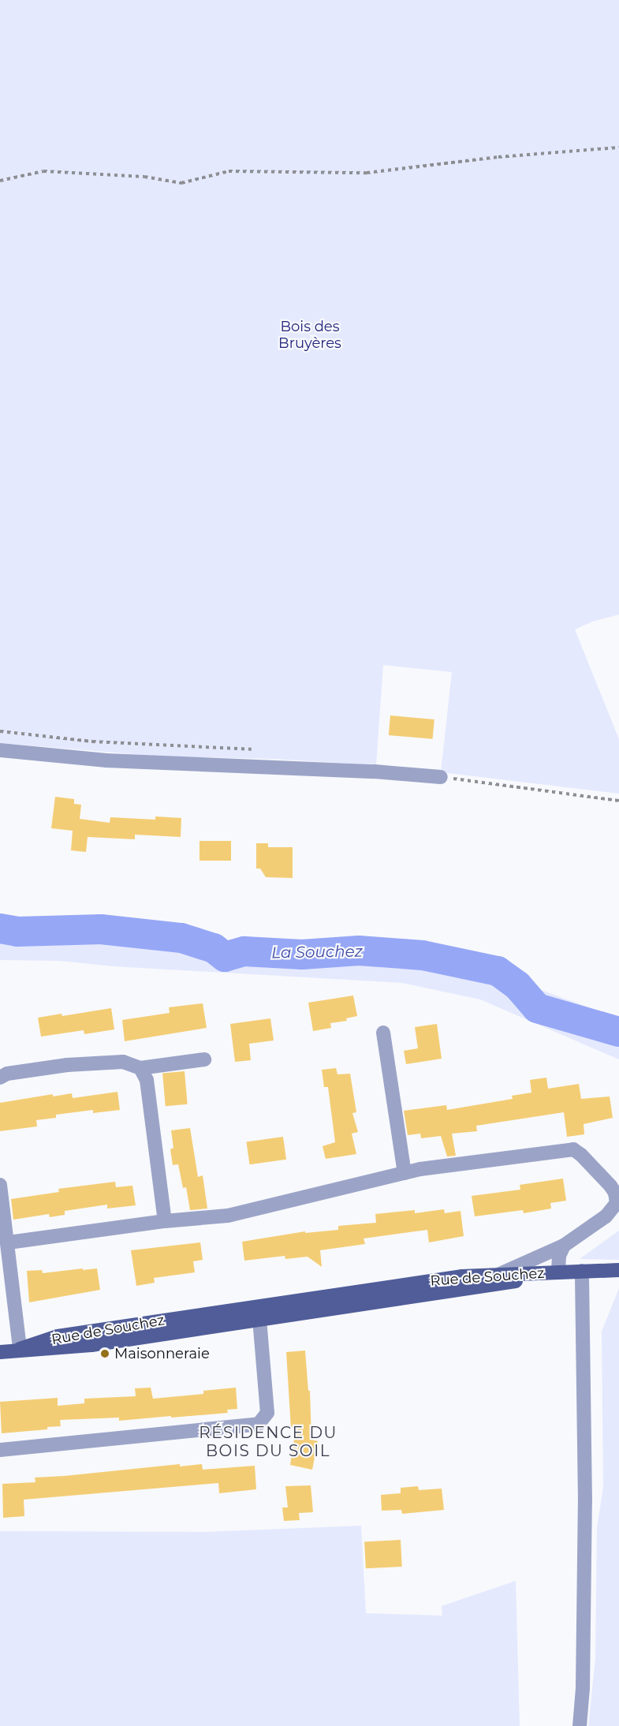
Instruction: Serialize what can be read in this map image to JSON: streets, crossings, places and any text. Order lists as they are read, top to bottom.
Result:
{
  "streets": {
    "main road": ["Rue de Souchez"]
  },
  "districts": ["RÉSIDENCE DU BOIS DU SOIL"],
  "water": ["La Souchez"],
  "parks": ["Bois des Bruyères"],
  "places": ["Maisonneraie"]
}
